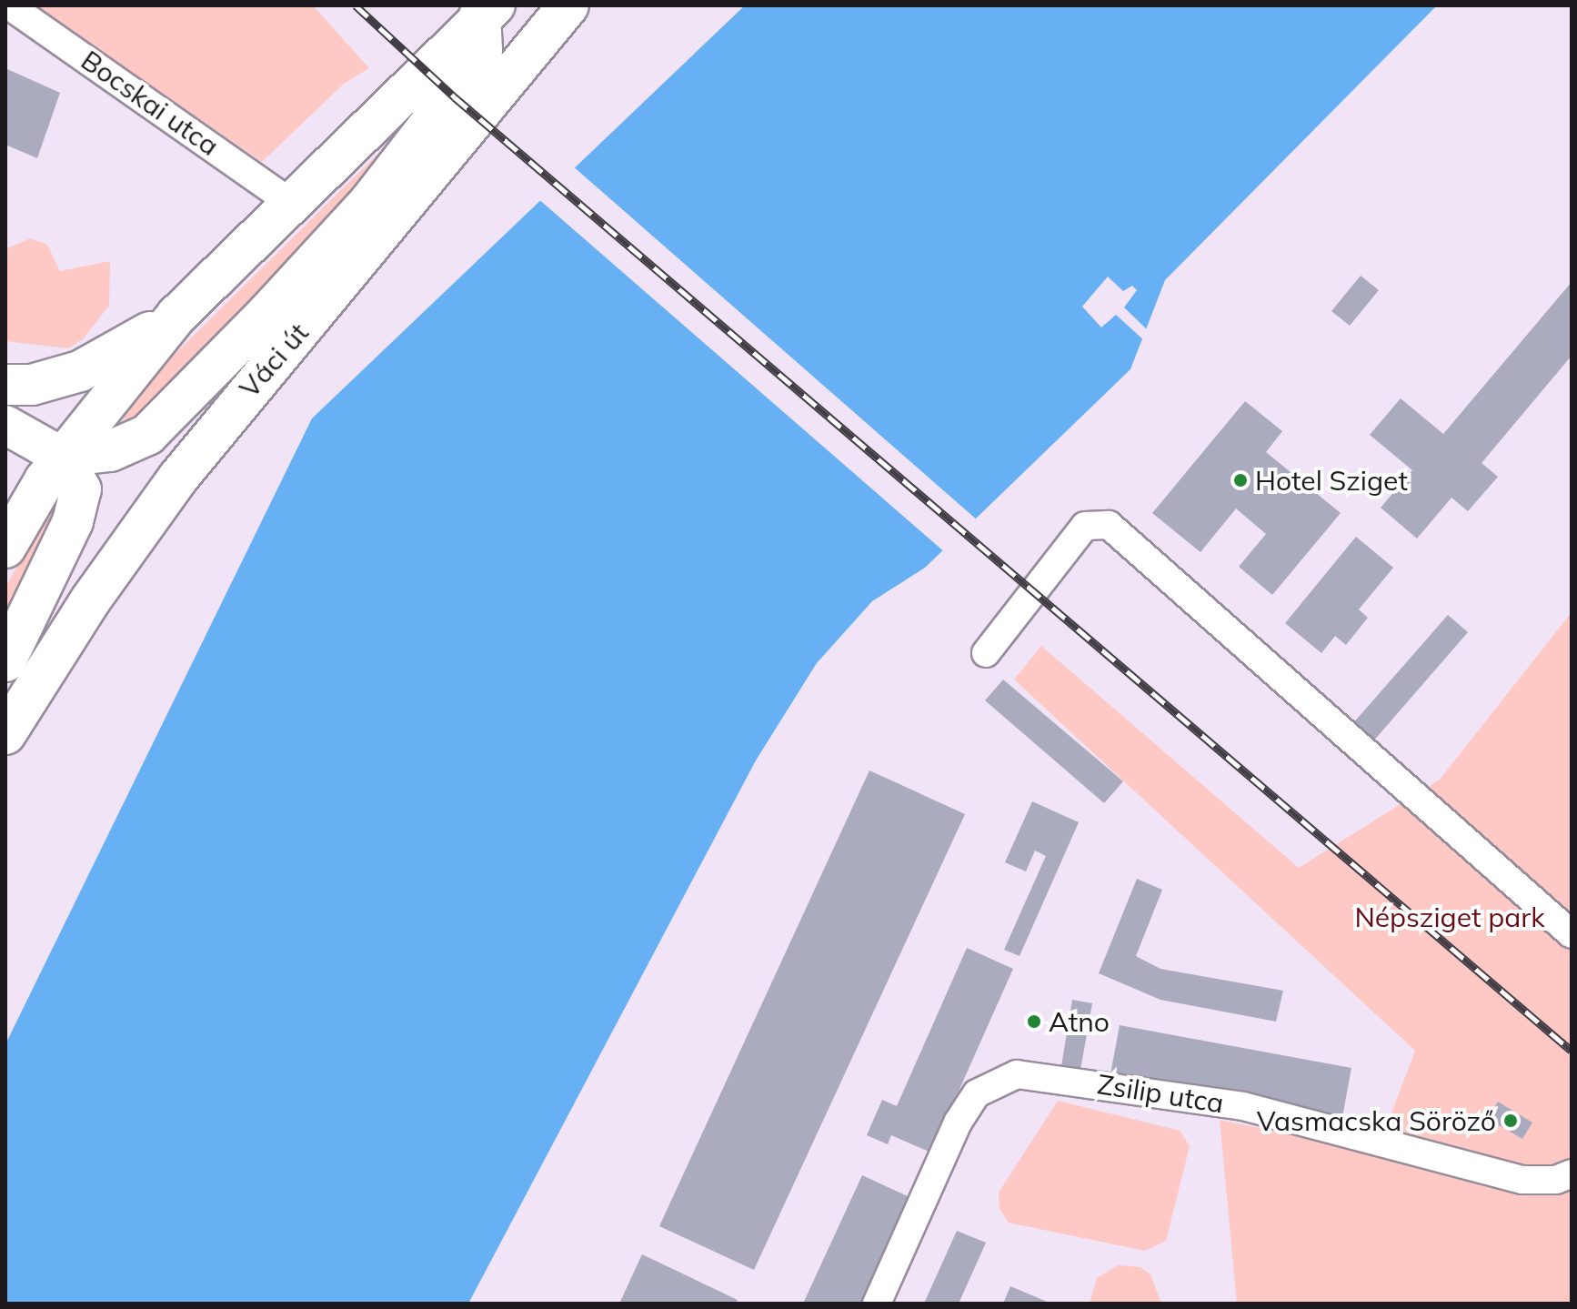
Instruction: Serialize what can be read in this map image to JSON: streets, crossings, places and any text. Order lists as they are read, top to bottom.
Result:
{
  "streets": {
    "main road": ["Váci út"],
    "street": ["Bocskai utca", "Zsilip utca"]
  },
  "parks": ["Népsziget park"],
  "places": ["Hotel Sziget", "Atno", "Vasmacska Söröző"]
}
